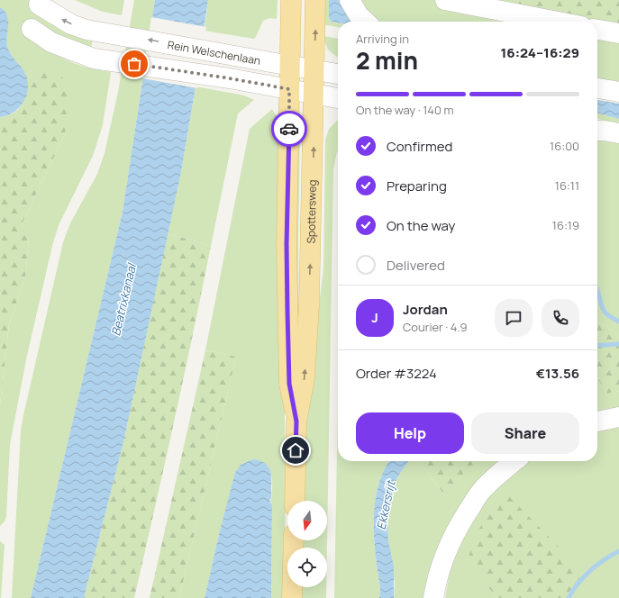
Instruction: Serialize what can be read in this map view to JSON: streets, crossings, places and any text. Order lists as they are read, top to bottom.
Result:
{
  "streets": {
    "main road": ["Spottersweg"],
    "street": ["Rein Welschenlaan"]
  },
  "crossings": [
    ["Rein Welschenlaan", "Spottersweg"]
  ],
  "water": ["Beatrixkanaal", "Ekkersrijt"],
  "north": "bottom",
  "page": {
    "heading": ["2 min", "Arriving in", "16:24–16:29"],
    "panel": [
      "Jordan",
      "Courier · 4.9",
      "Order #3224",
      "€13.56"
    ],
    "bar": "On the way · 140 m",
    "list": [
      ["Confirmed", "16:00"],
      ["Preparing", "16:11"],
      ["On the way", "16:19"],
      "Delivered"
    ],
    "round": "J",
    "buttons": ["Help", "Share"]
  }
}
